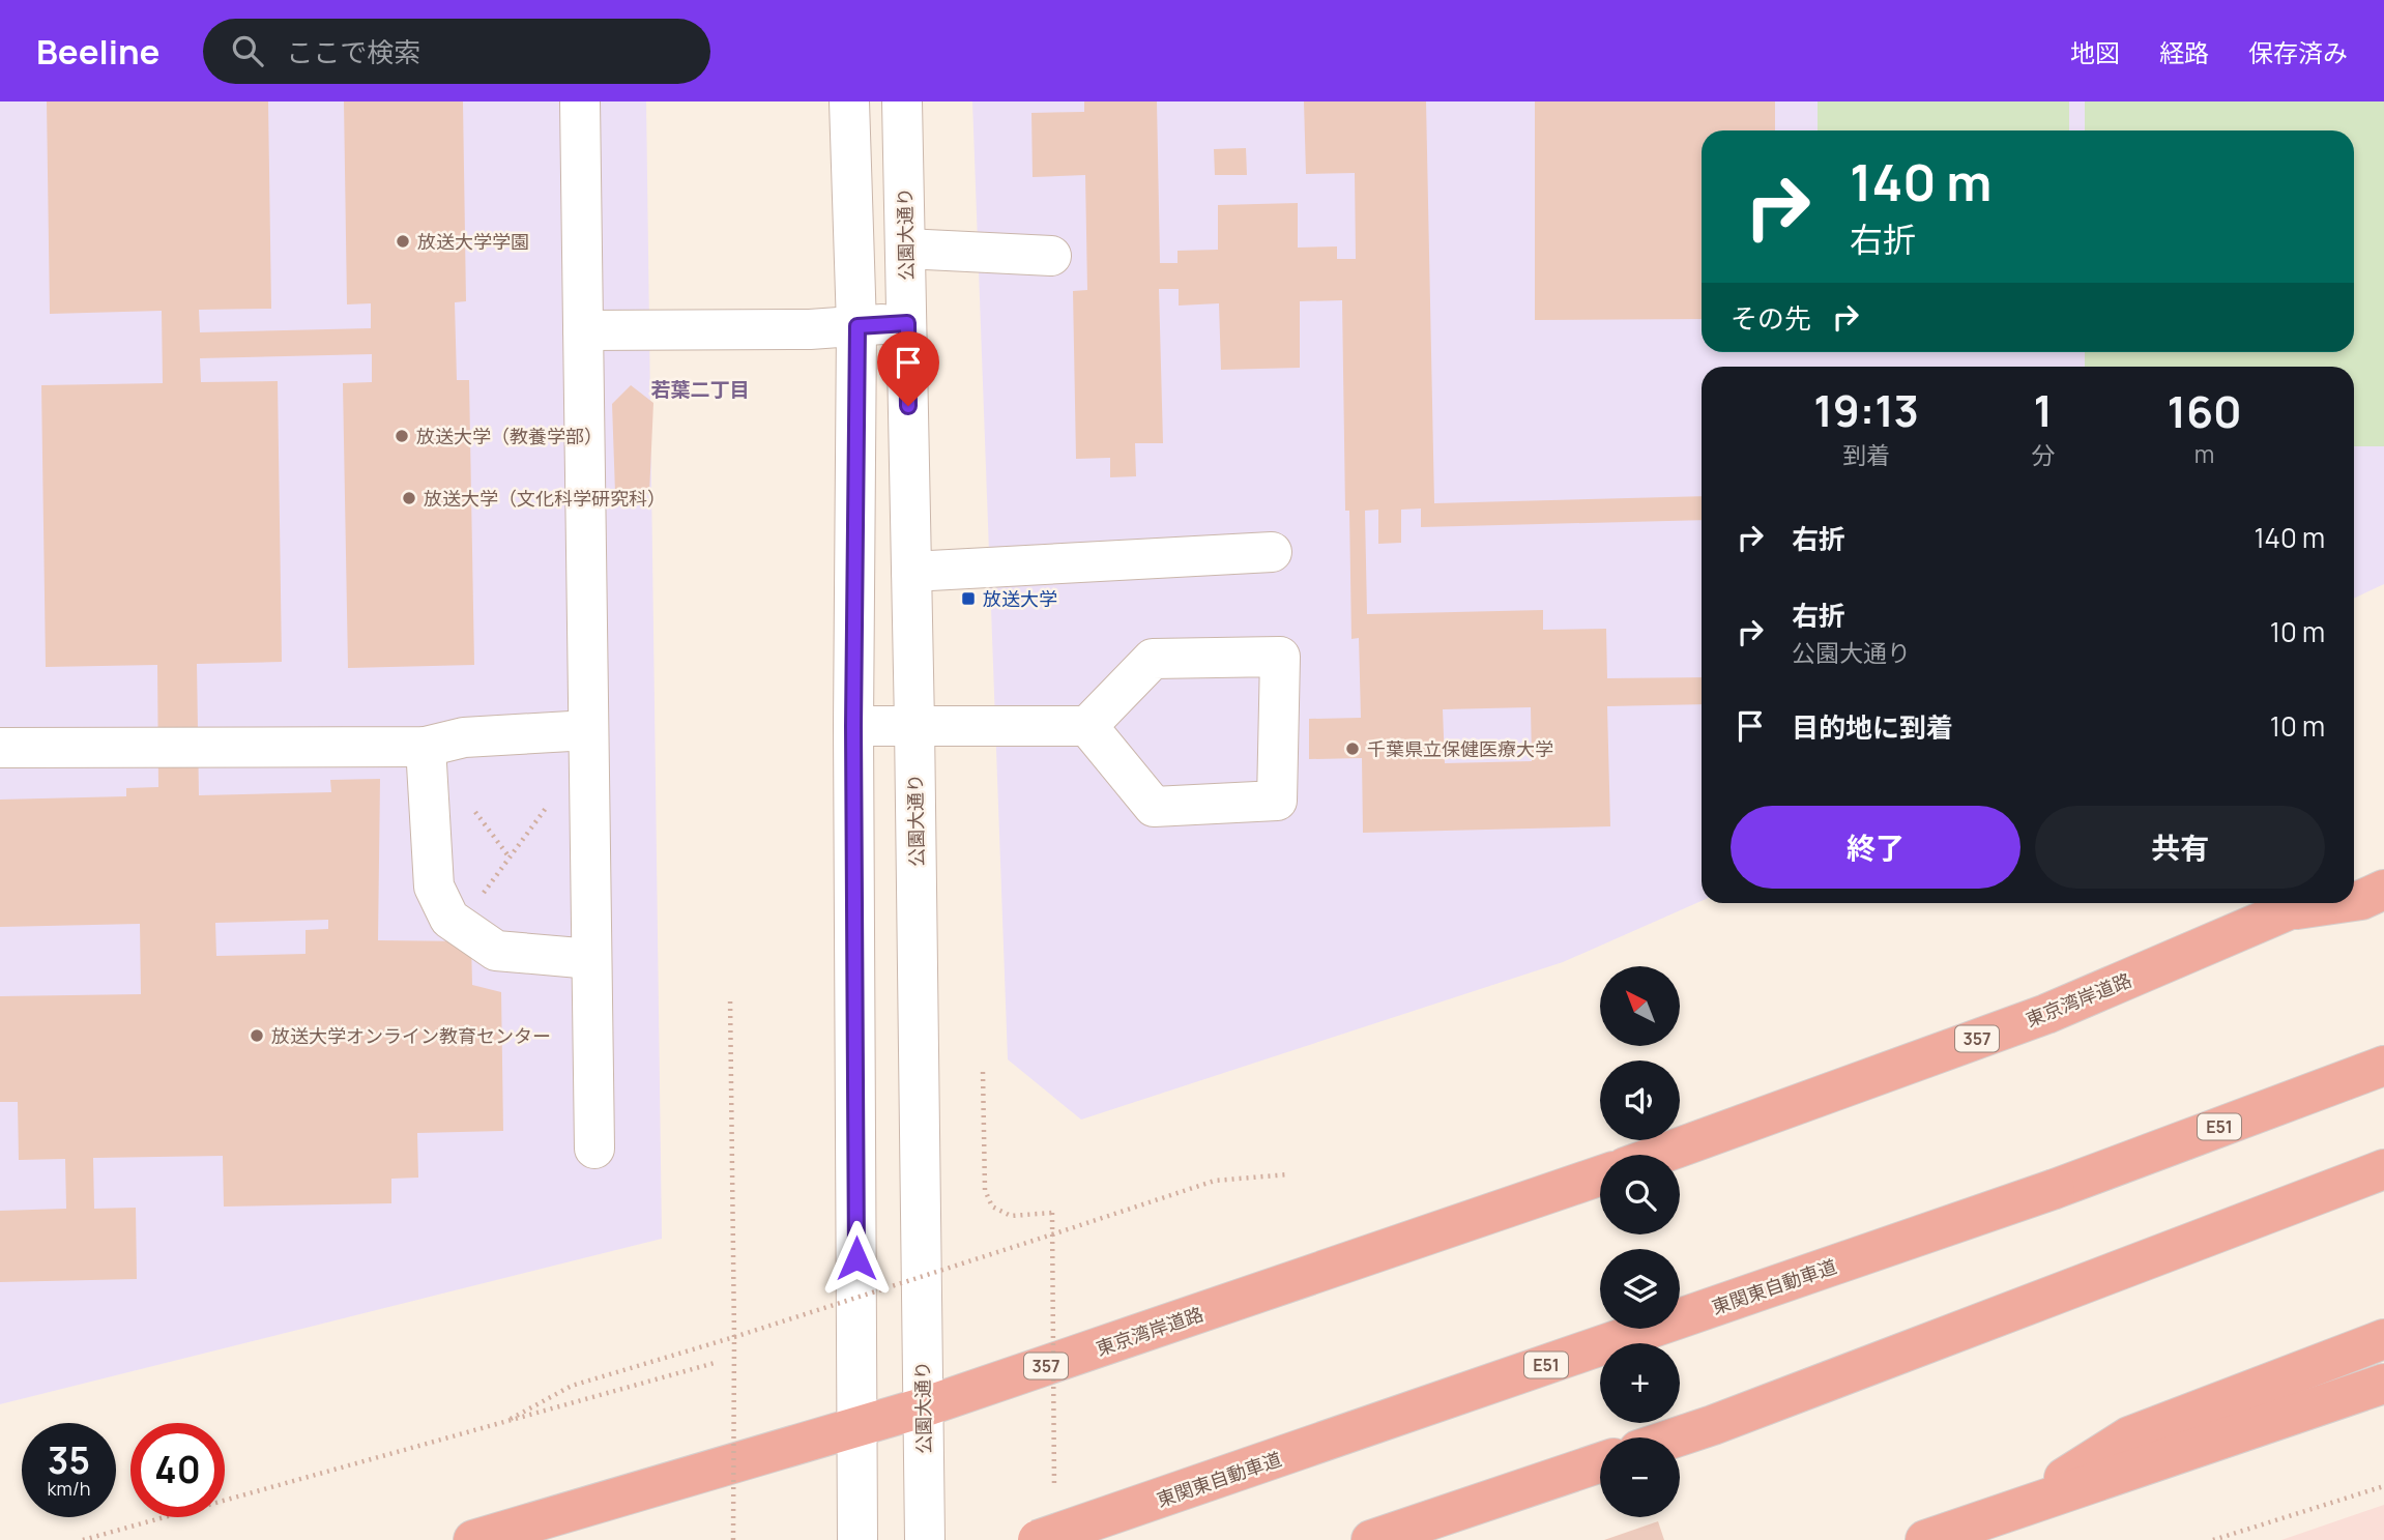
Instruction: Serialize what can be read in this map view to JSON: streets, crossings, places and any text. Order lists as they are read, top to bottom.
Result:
{
  "streets": {
    "highway": [
      "東京湾岸道路",
      "357",
      "E51",
      "東関東自動車道"
    ],
    "street": ["公園大通り"]
  },
  "crossings": [
    ["公園大通り", "東京湾岸道路"]
  ],
  "districts": ["若葉二丁目"],
  "places": {
    "other": [
      "放送大学学園",
      "放送大学（教養学部）",
      "放送大学（文化科学研究科）",
      "千葉県立保健医療大学",
      "放送大学オンライン教育センター"
    ],
    "transit": ["放送大学"]
  },
  "north": "top left",
  "page": {
    "header": "Beeline",
    "search": "ここで検索",
    "nav": ["地図", "経路", "保存済み"],
    "turn": ["140 m", "右折"],
    "then": "その先",
    "eta": [
      "19:13",
      "到着",
      "1",
      "分",
      "160",
      "m"
    ],
    "list": [
      {
        "name": "右折",
        "value": "140 m"
      },
      {
        "name": "右折",
        "note": "公園大通り",
        "value": "10 m"
      },
      {
        "name": "目的地に到着",
        "value": "10 m"
      }
    ],
    "buttons": ["終了", "共有"],
    "map_buttons": ["+", "−"],
    "speed": "35 km/h",
    "limit": "40"
  }
}
